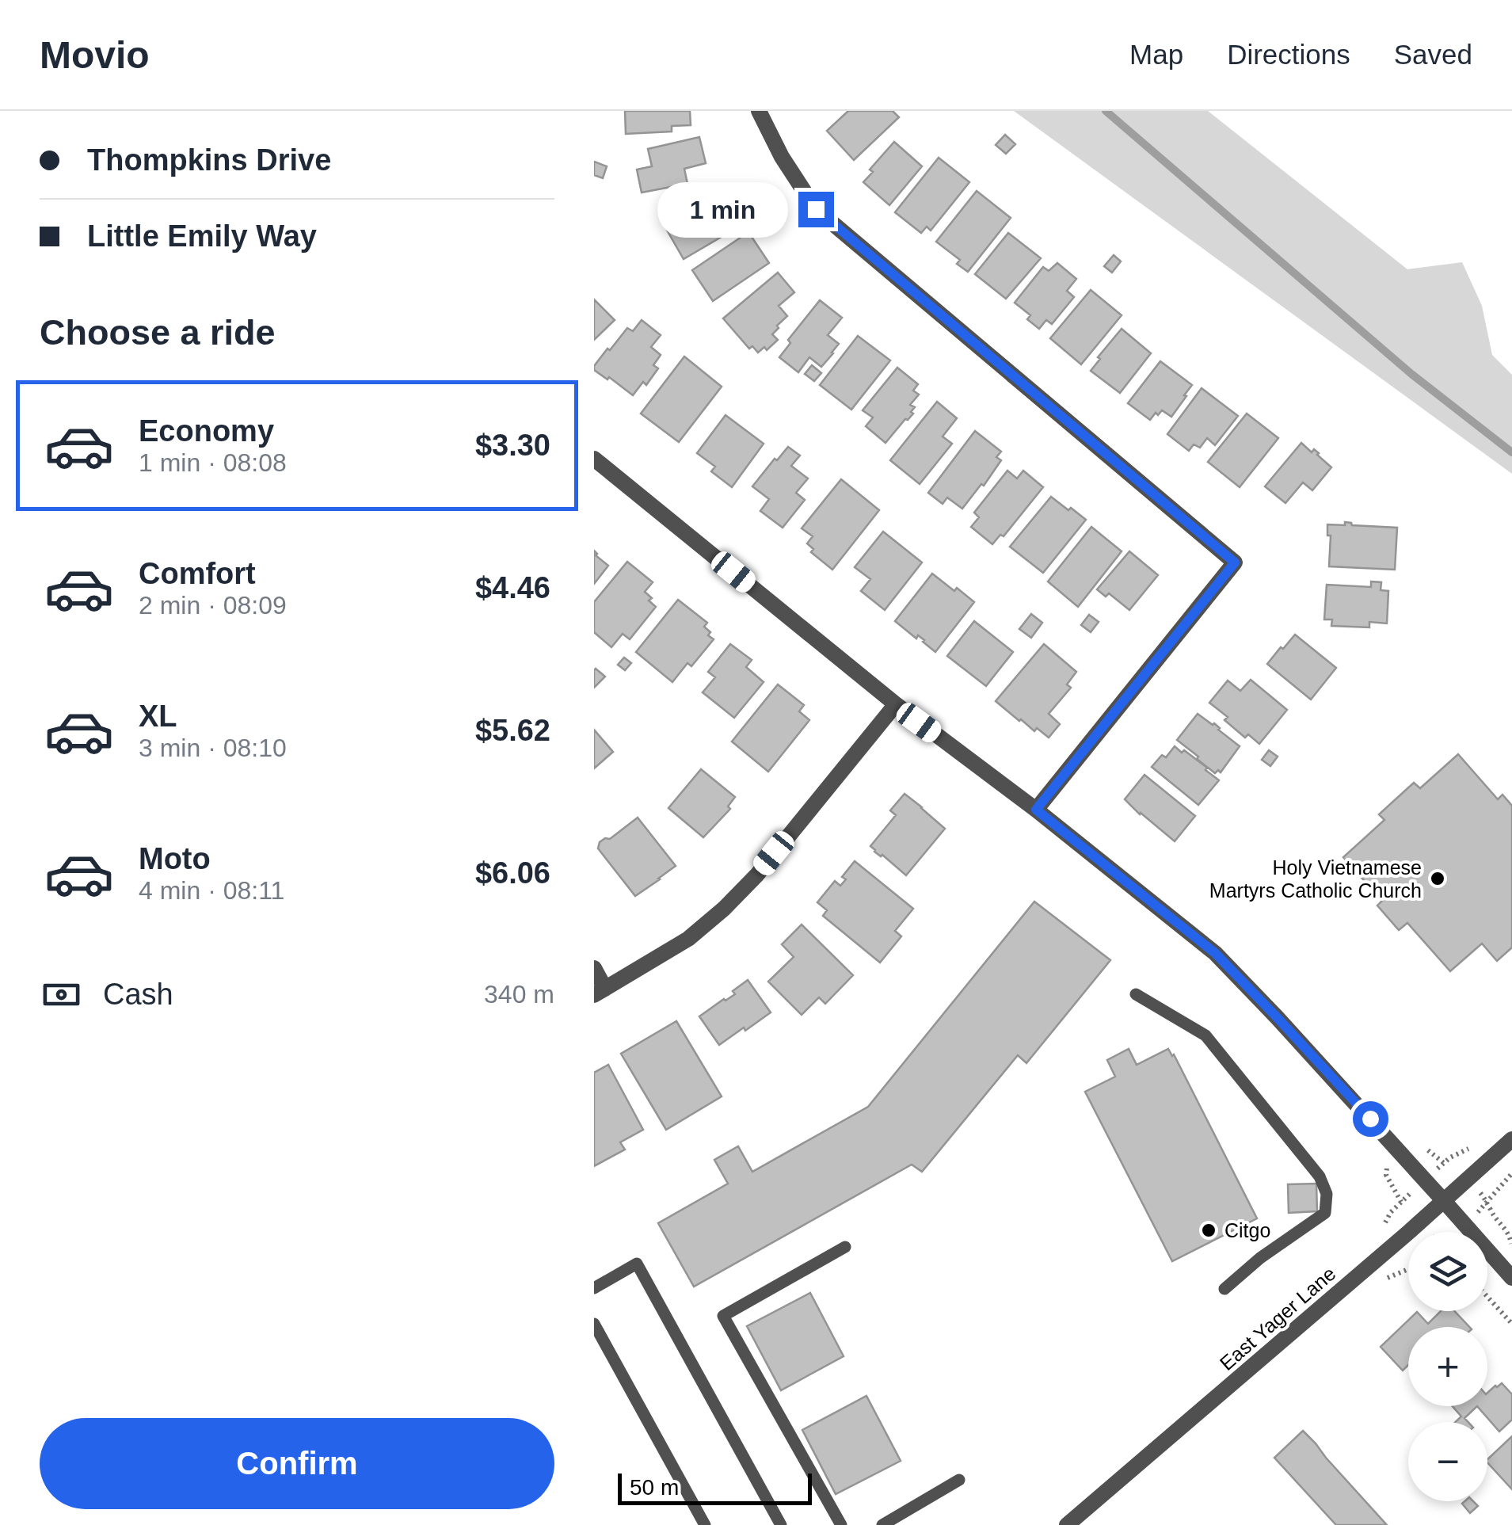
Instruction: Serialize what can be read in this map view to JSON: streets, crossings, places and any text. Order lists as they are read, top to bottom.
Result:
{
  "streets": {
    "street": ["East Yager Lane"]
  },
  "places": ["Holy Vietnamese Martyrs Catholic Church", "Citgo"],
  "scale_bar": "50 m",
  "page": {
    "header": "Movio",
    "nav": ["Map", "Directions", "Saved"],
    "banner": ["Thompkins Drive", "Little Emily Way"],
    "bubble": "1 min",
    "heading": "Choose a ride",
    "list": [
      {
        "name": "Economy",
        "note": "1 min · 08:08",
        "value": "$3.30"
      },
      {
        "name": "Comfort",
        "note": "2 min · 08:09",
        "value": "$4.46"
      },
      {
        "name": "XL",
        "note": "3 min · 08:10",
        "value": "$5.62"
      },
      {
        "name": "Moto",
        "note": "4 min · 08:11",
        "value": "$6.06"
      }
    ],
    "pay": ["Cash", "340 m"],
    "map_buttons": ["+", "−"],
    "buttons": "Confirm",
    "scale": "50 m"
  }
}
